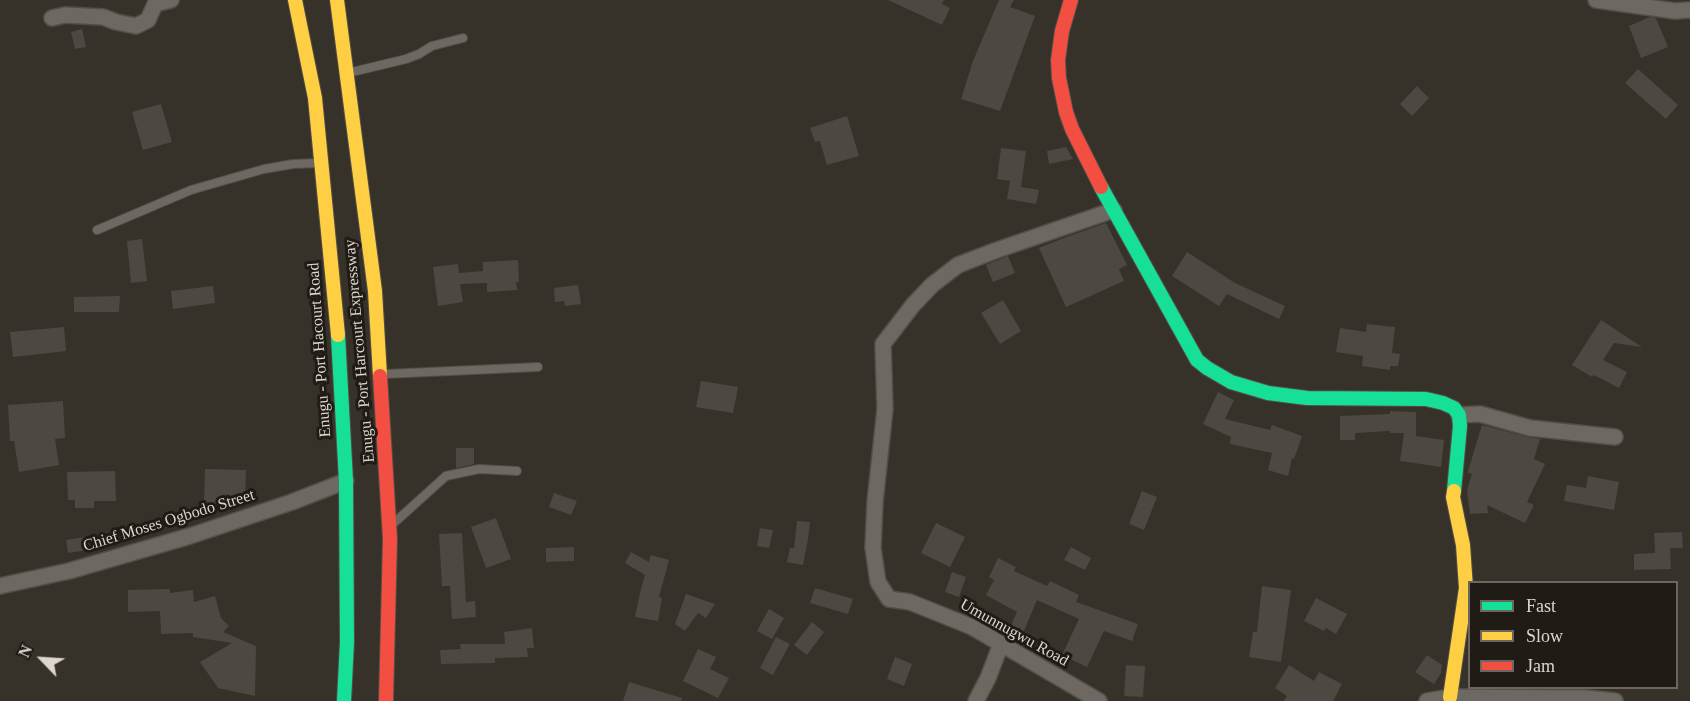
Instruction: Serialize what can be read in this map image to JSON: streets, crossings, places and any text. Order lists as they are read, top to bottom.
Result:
{
  "streets": {
    "main road": ["Enugu - Port Hacourt Road", "Enugu - Port Harcourt Expressway"],
    "street": ["Chief Moses Ogbodo Street", "Umunnugwu Road"]
  },
  "crossings": [
    ["Enugu - Port Hacourt Road", "Chief Moses Ogbodo Street"]
  ],
  "legend": ["Fast", "Slow", "Jam"],
  "north": "top left"
}
